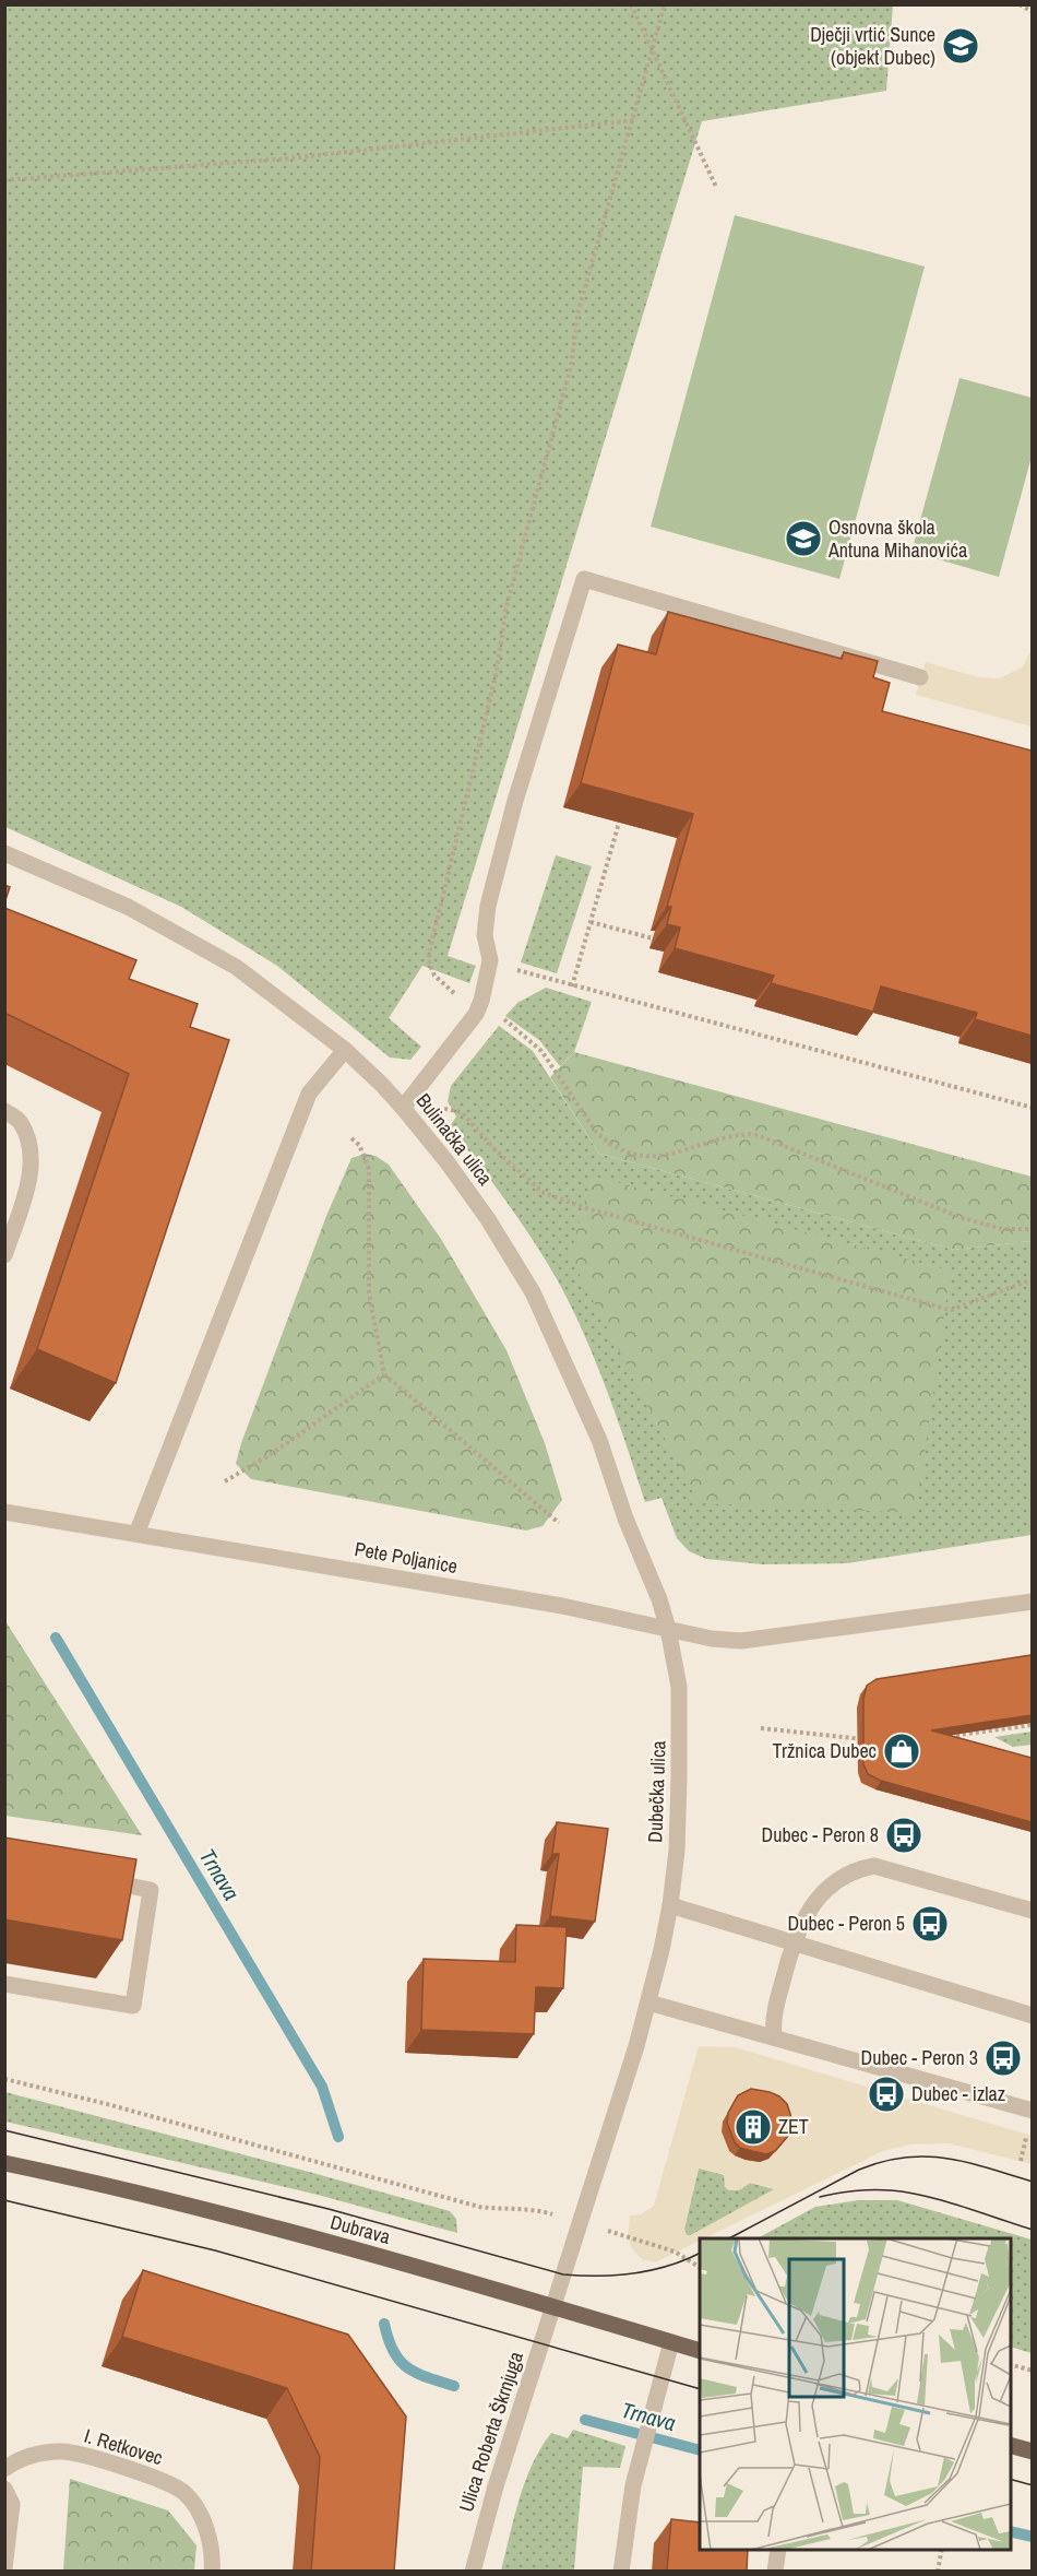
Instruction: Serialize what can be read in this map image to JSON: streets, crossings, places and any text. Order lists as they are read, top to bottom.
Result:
{
  "streets": {
    "main road": ["Dubrava"],
    "street": [
      "Bulinačka ulica",
      "Pete Poljanice",
      "Dubečka ulica",
      "Ulica Roberta Škrnjuga",
      "I. Retkovec"
    ]
  },
  "crossings": [
    ["Bulinačka ulica", "Pete Poljanice"],
    ["Bulinačka ulica", "Dubečka ulica"],
    ["Pete Poljanice", "Dubečka ulica"],
    ["Dubečka ulica", "Dubrava"],
    ["Dubečka ulica", "Ulica Roberta Škrnjuga"],
    ["Dubrava", "Ulica Roberta Škrnjuga"]
  ],
  "water": ["Trnava"],
  "places": {
    "school or university": ["Dječji vrtić Sunce (objekt Dubec)", "Osnovna škola Antuna Mihanovića"],
    "shop": ["Tržnica Dubec"],
    "bus stop": [
      "Dubec - Peron 8",
      "Dubec - Peron 5",
      "Dubec - Peron 3",
      "Dubec - izlaz"
    ],
    "building": ["ZET"]
  }
}
